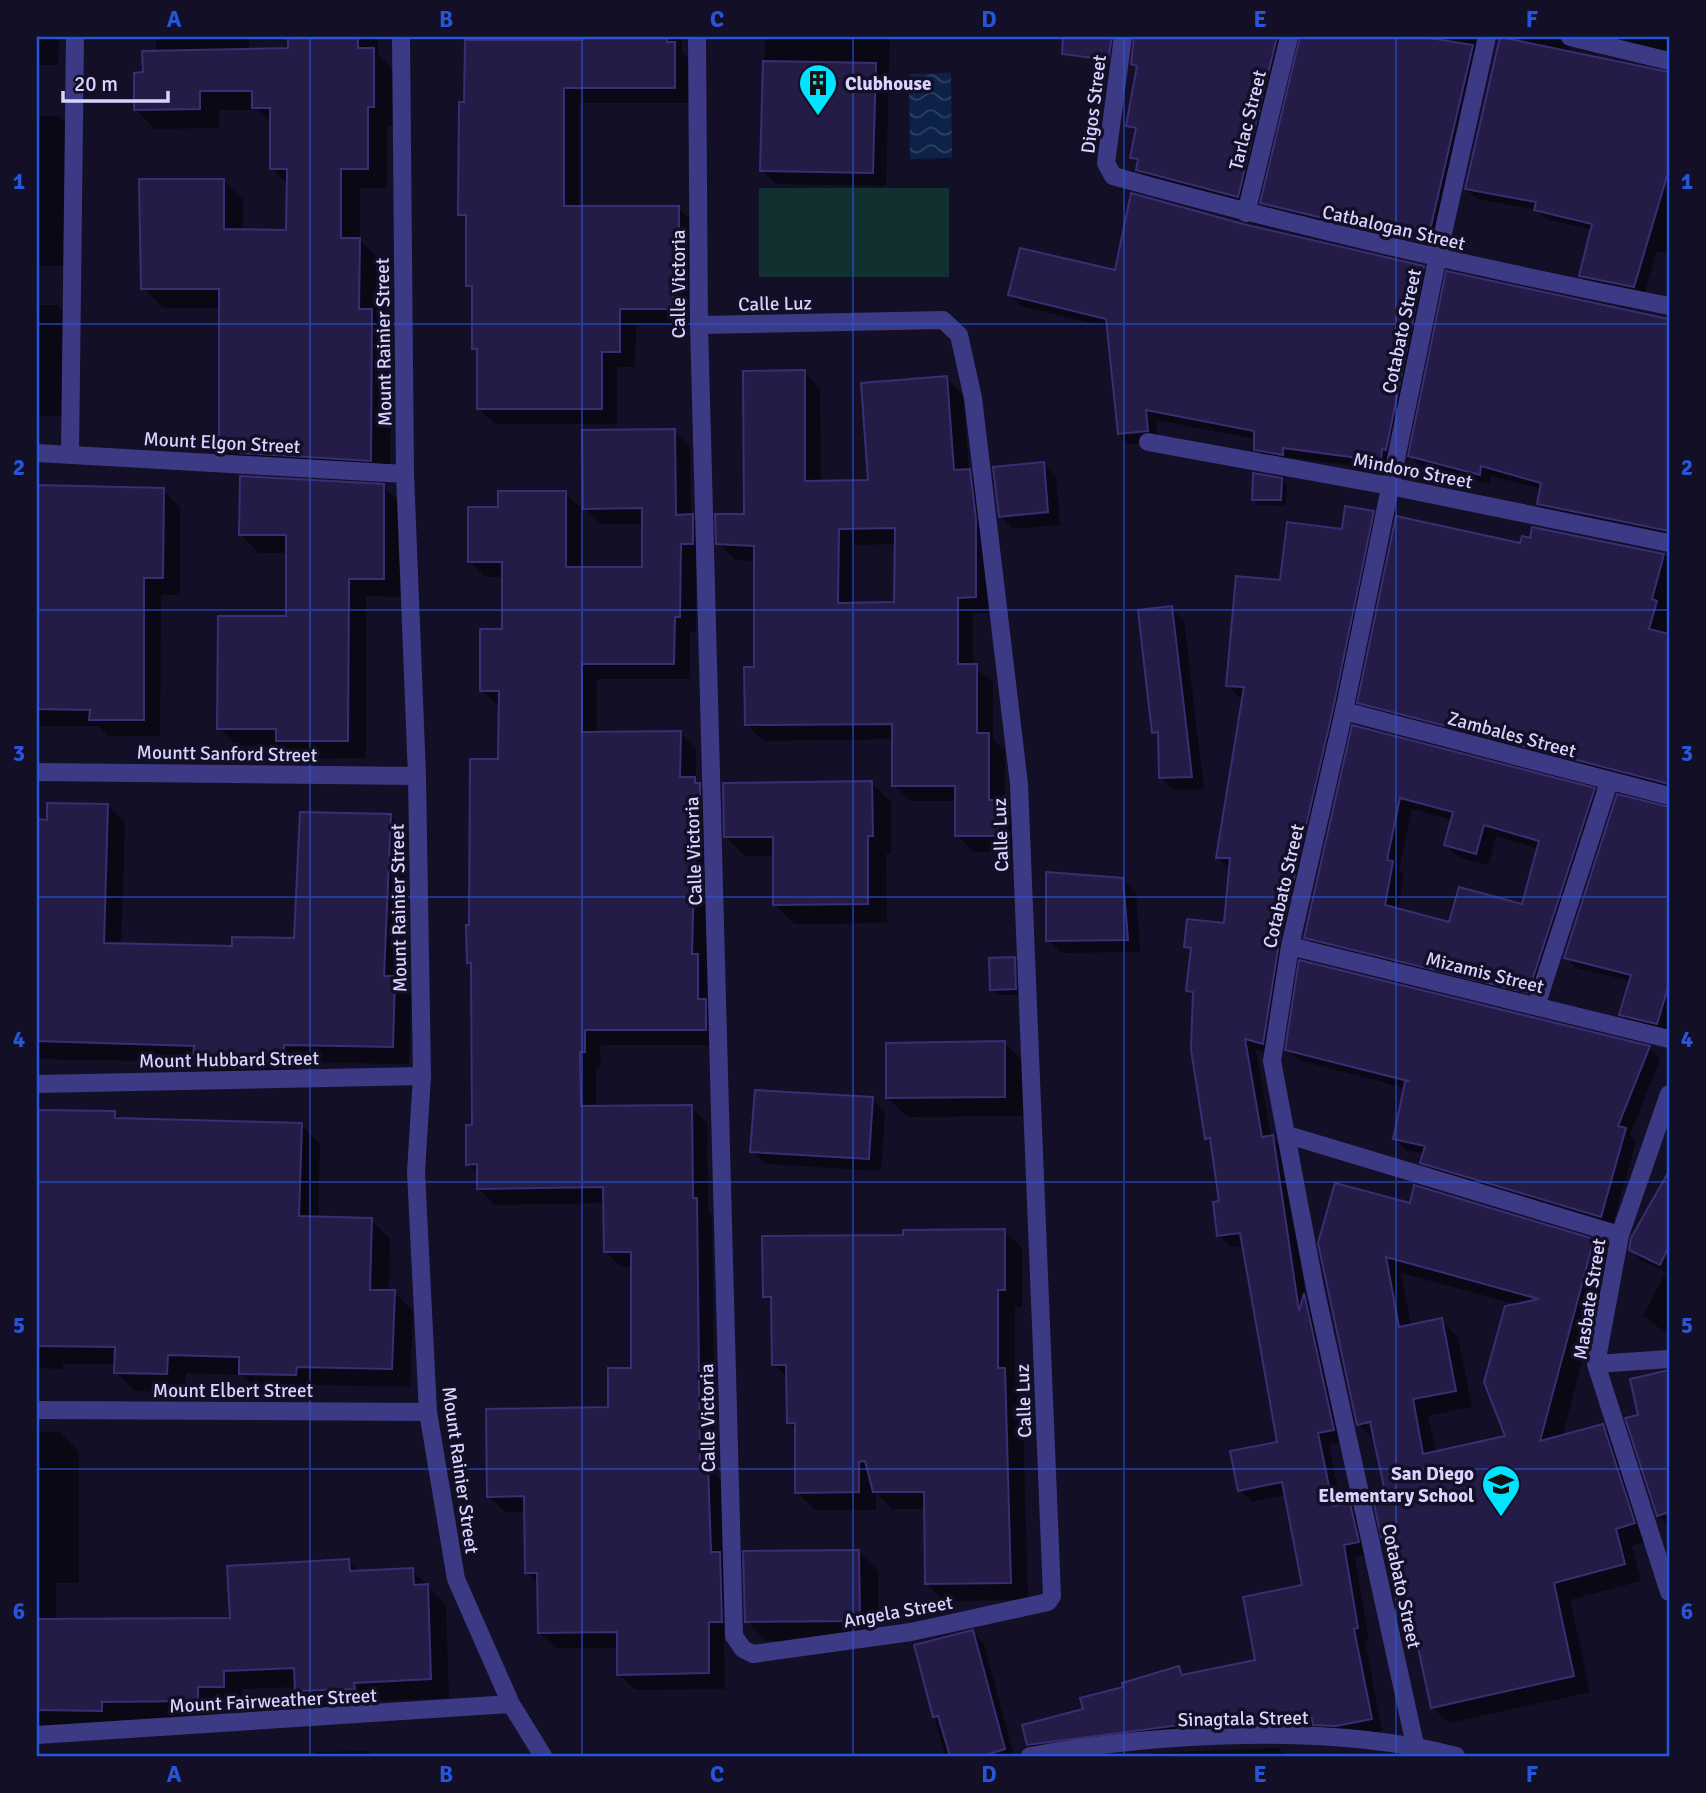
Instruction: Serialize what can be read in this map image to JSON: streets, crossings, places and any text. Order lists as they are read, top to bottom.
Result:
{
  "streets": {
    "street": [
      "Digos Street",
      "Tarlac Street",
      "Catbalogan Street",
      "Calle Victoria",
      "Calle Luz",
      "Cotabato Street",
      "Mount Rainier Street",
      "Mount Elgon Street",
      "Mindoro Street",
      "Zambales Street",
      "Mountt Sanford Street",
      "Mizamis Street",
      "Mount Hubbard Street",
      "Masbate Street",
      "Mount Elbert Street",
      "Angela Street",
      "Mount Fairweather Street",
      "Sinagtala Street"
    ]
  },
  "crossings": [
    ["Digos Street", "Catbalogan Street"],
    ["Tarlac Street", "Catbalogan Street"],
    ["Catbalogan Street", "Cotabato Street"],
    ["Calle Victoria", "Calle Luz"],
    ["Calle Victoria", "Angela Street"],
    ["Calle Luz", "Angela Street"],
    ["Cotabato Street", "Mindoro Street"],
    ["Cotabato Street", "Zambales Street"],
    ["Cotabato Street", "Mizamis Street"],
    ["Cotabato Street", "Sinagtala Street"],
    ["Mount Rainier Street", "Mount Elgon Street"],
    ["Mount Rainier Street", "Mountt Sanford Street"],
    ["Mount Rainier Street", "Mount Hubbard Street"],
    ["Mount Rainier Street", "Mount Elbert Street"],
    ["Mount Rainier Street", "Mount Fairweather Street"]
  ],
  "places": {
    "building": ["Clubhouse"],
    "school or university": ["San Diego Elementary School"]
  },
  "scale_bar": "20 m",
  "grid": {
    "columns": [
      "A",
      "B",
      "C",
      "D",
      "E",
      "F"
    ],
    "rows": [
      "1",
      "2",
      "3",
      "4",
      "5",
      "6"
    ]
  }
}
